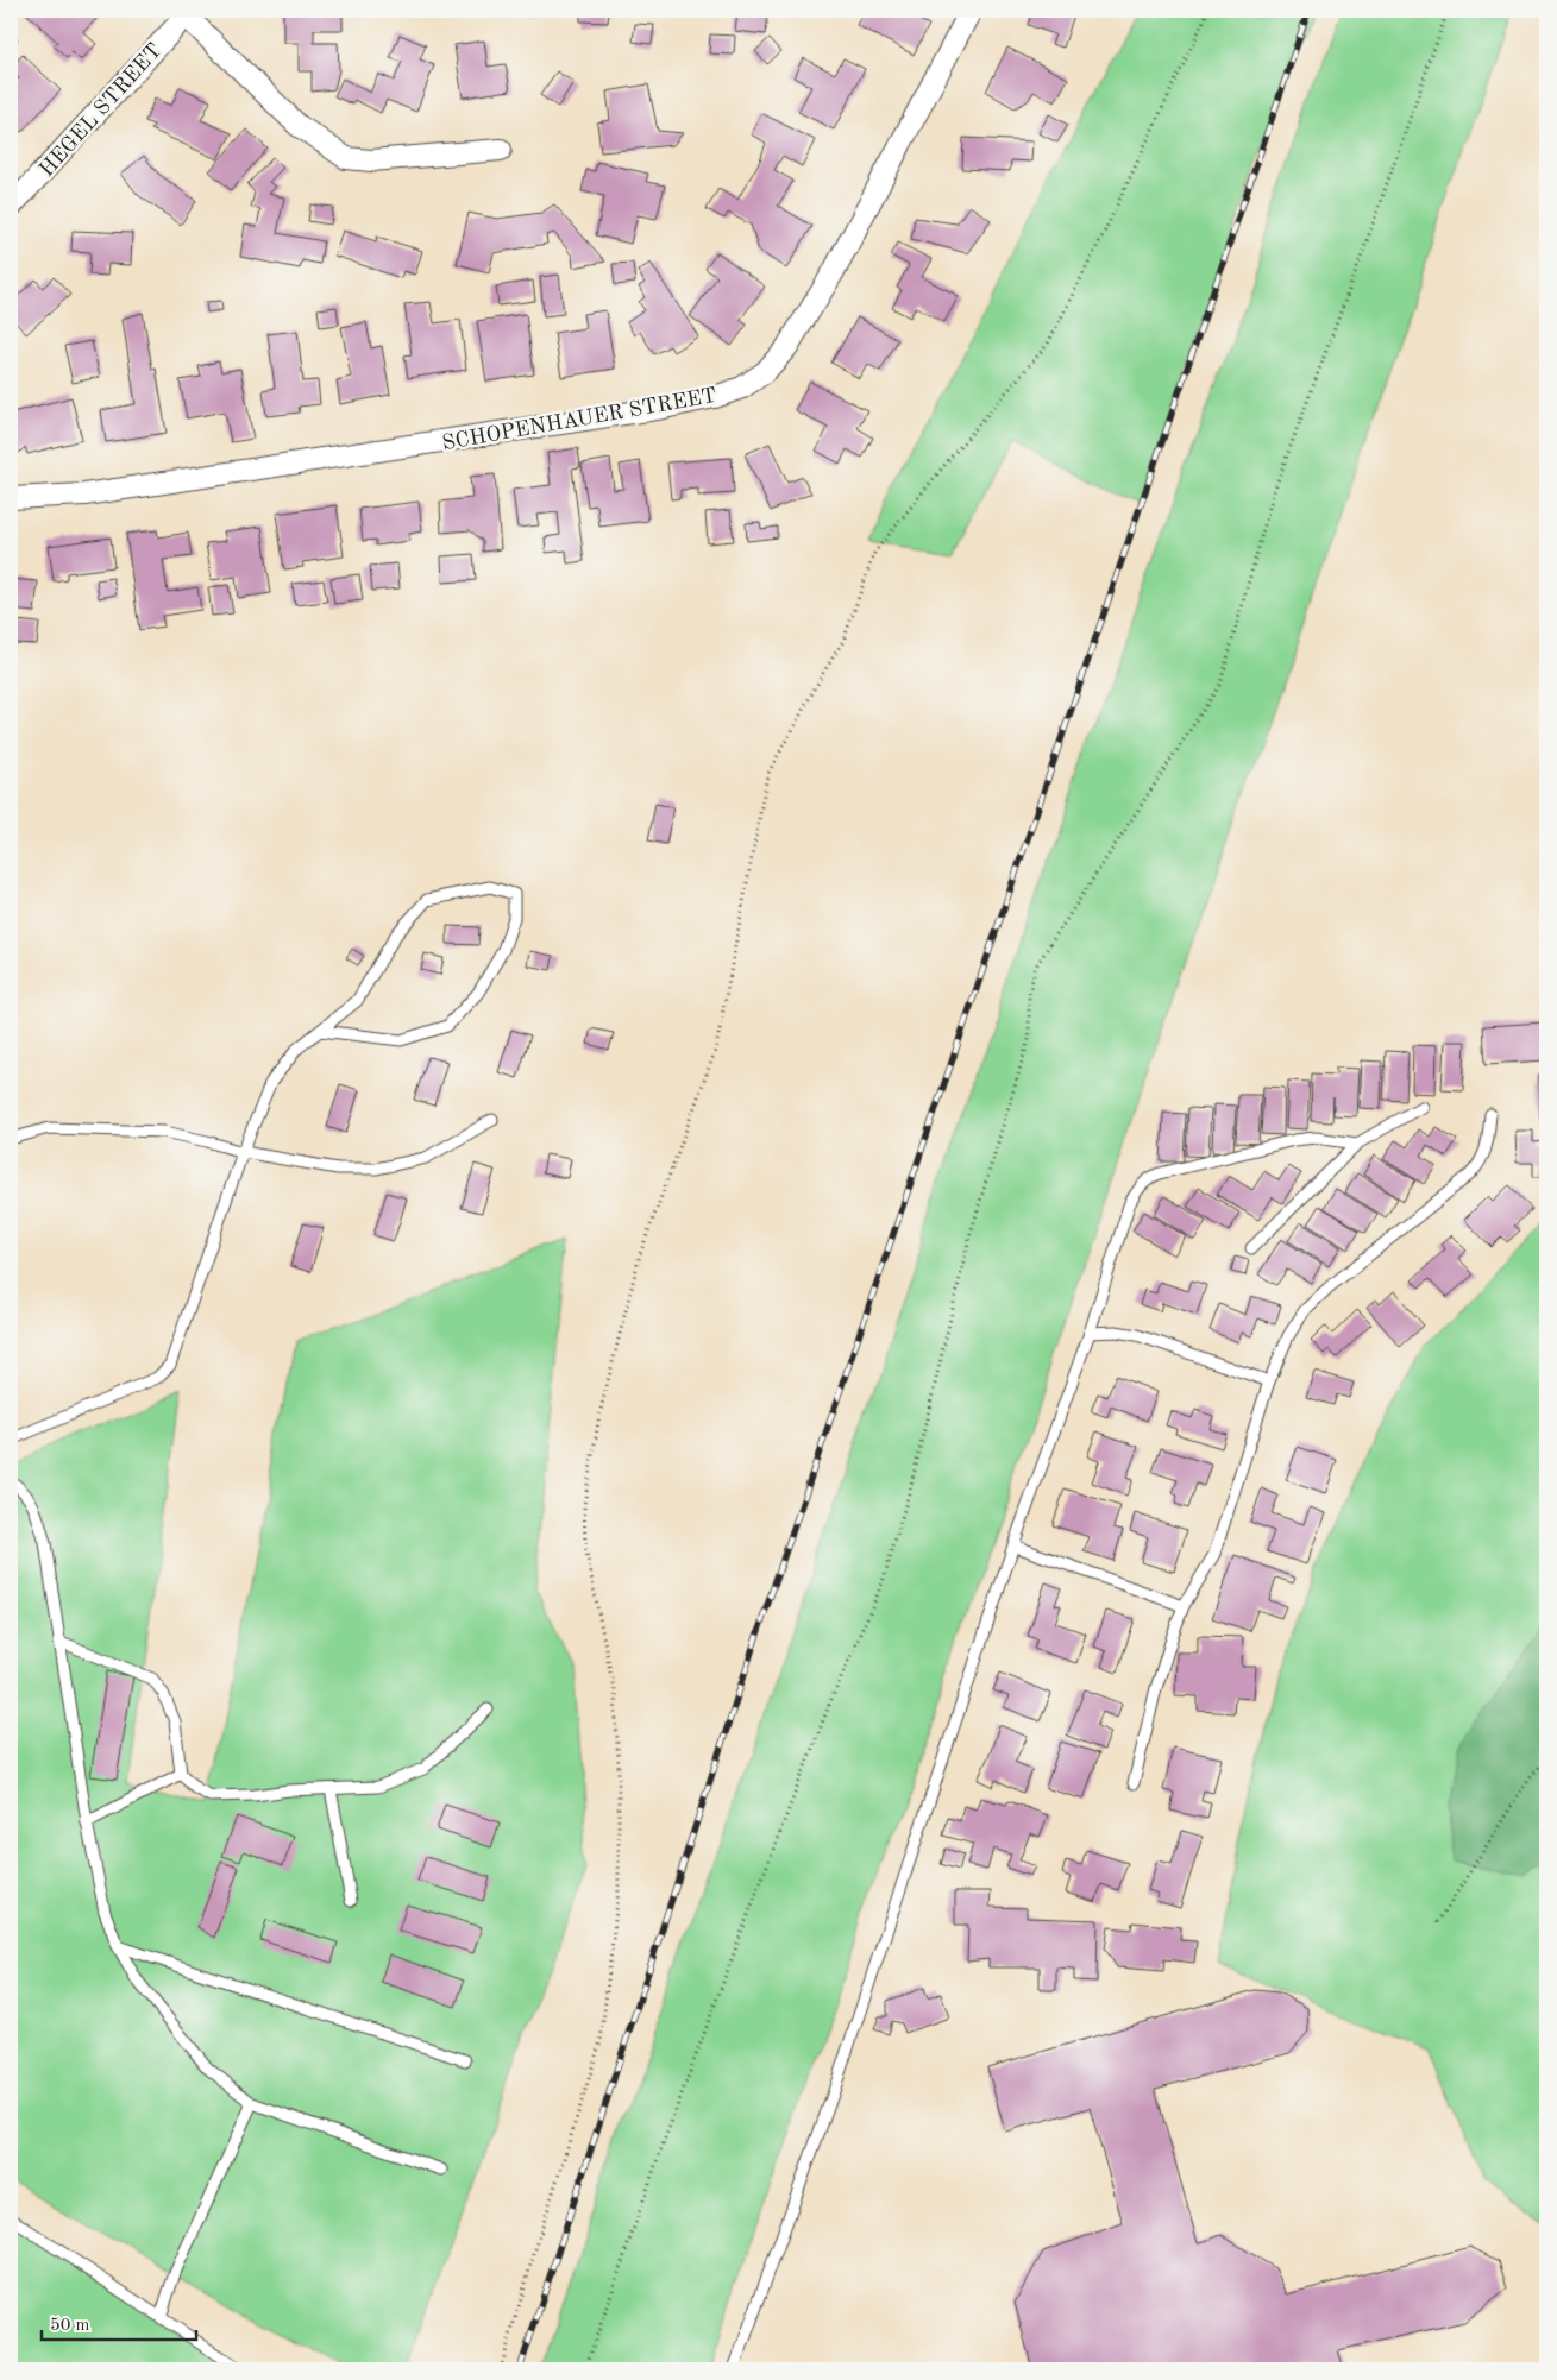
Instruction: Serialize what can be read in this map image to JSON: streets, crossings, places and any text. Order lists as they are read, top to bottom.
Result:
{
  "streets": {
    "street": ["HEGEL STREET", "SCHOPENHAUER STREET"]
  },
  "scale_bar": "50 m"
}
